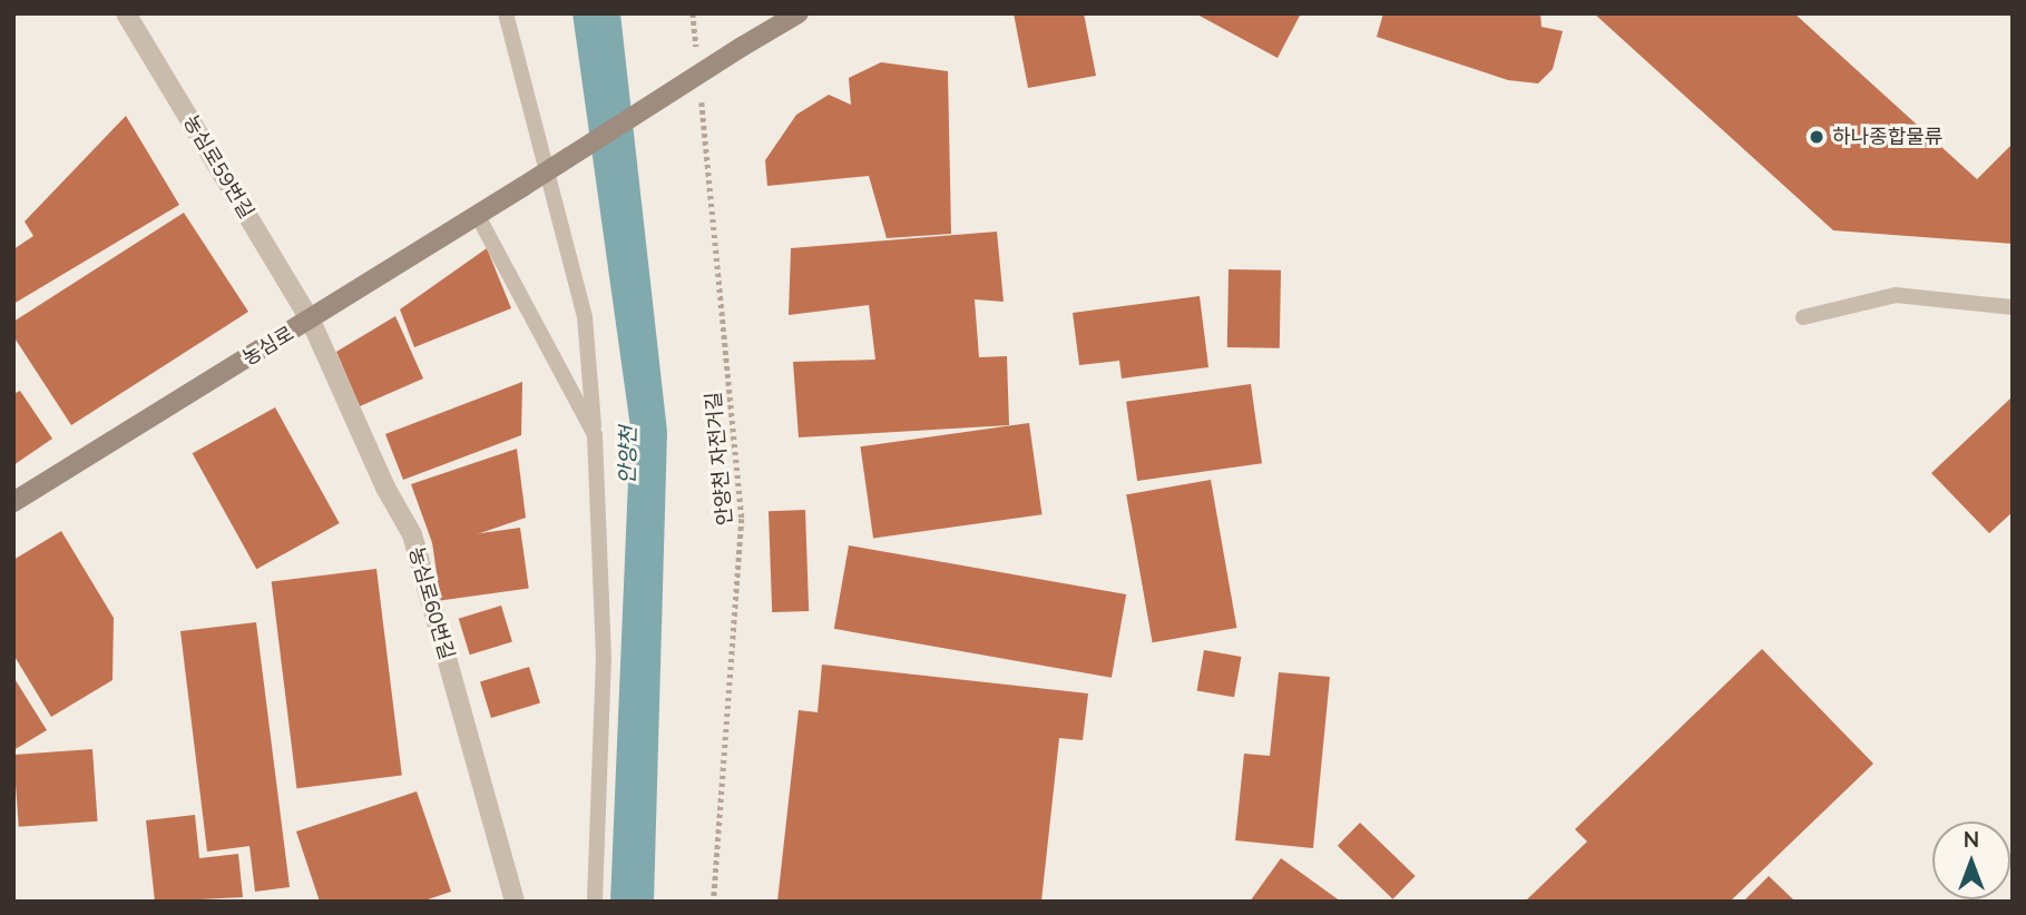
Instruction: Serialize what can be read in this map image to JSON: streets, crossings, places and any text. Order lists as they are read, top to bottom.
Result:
{
  "streets": {
    "street": ["농심로59번길", "농심로", "농심로60번길"],
    "path": ["안양천 자전거길"]
  },
  "crossings": [
    ["농심로59번길", "농심로"],
    ["농심로59번길", "농심로60번길"],
    ["농심로", "농심로60번길"]
  ],
  "water": ["안양천"],
  "places": ["하나종합물류"],
  "north": "top"
}
